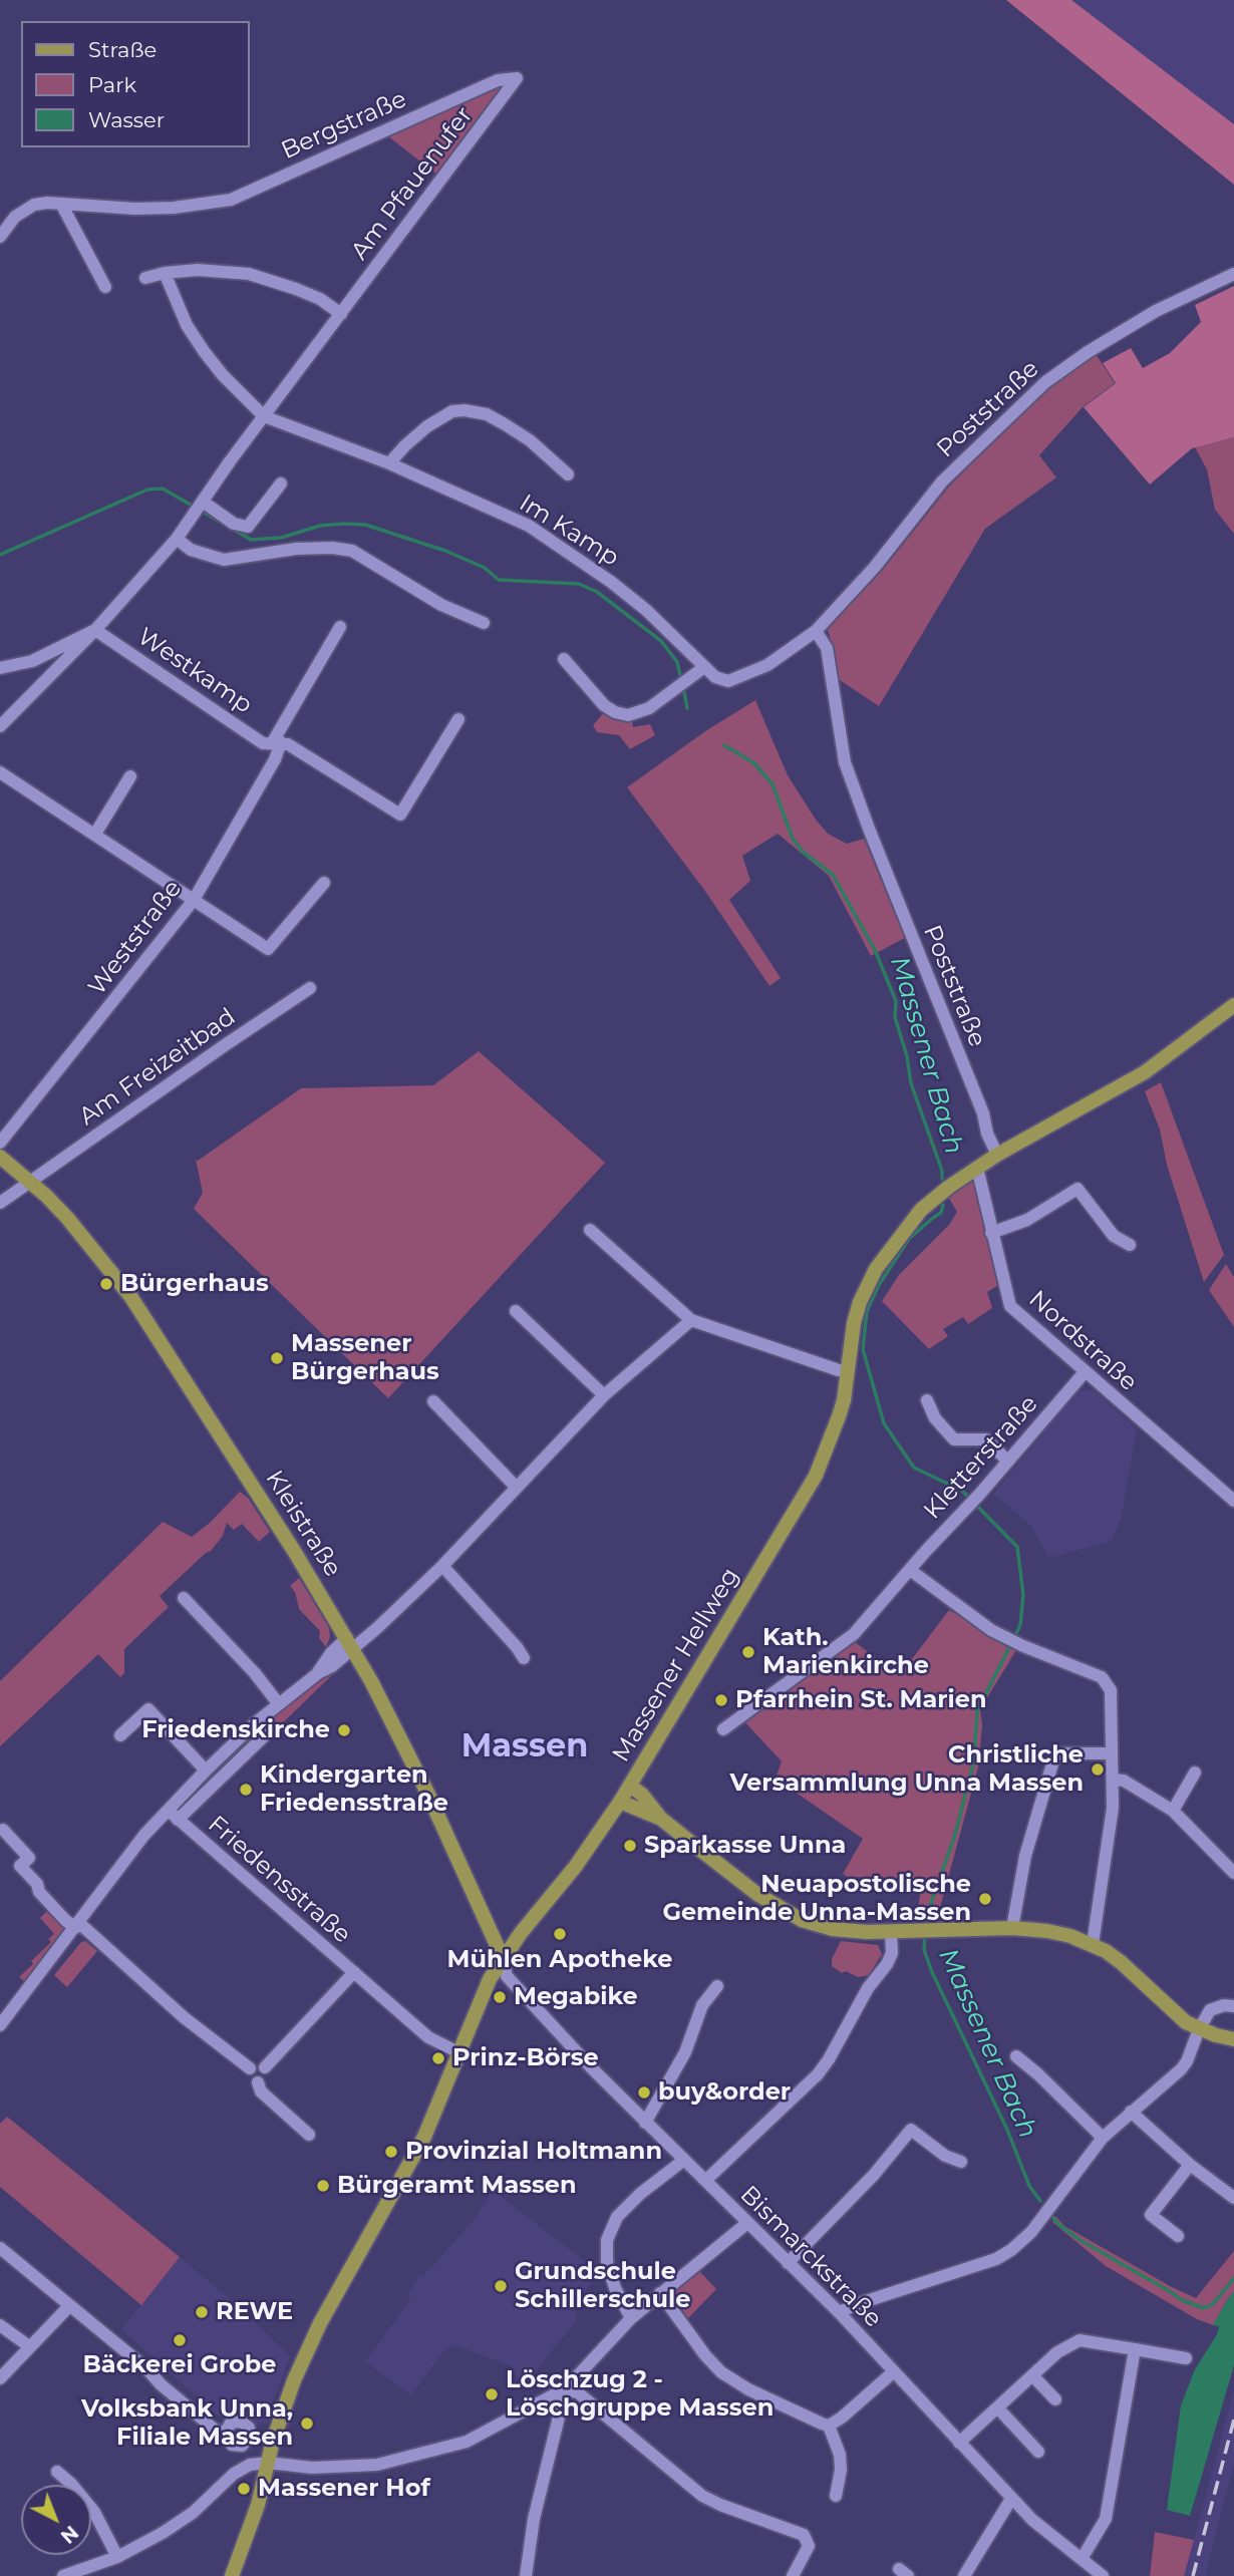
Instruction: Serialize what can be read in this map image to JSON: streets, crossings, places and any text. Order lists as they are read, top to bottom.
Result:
{
  "streets": {
    "main road": ["Kleistraße", "Massener Hellweg"],
    "street": [
      "Bergstraße",
      "Am Pfauenufer",
      "Poststraße",
      "Im Kamp",
      "Westkamp",
      "Weststraße",
      "Am Freizeitbad",
      "Nordstraße",
      "Kletterstraße",
      "Friedensstraße",
      "Bismarckstraße"
    ]
  },
  "crossings": [
    ["Bergstraße", "Am Pfauenufer"],
    ["Am Pfauenufer", "Im Kamp"],
    ["Am Pfauenufer", "Westkamp"],
    ["Poststraße", "Im Kamp"],
    ["Poststraße", "Massener Hellweg"],
    ["Westkamp", "Weststraße"],
    ["Am Freizeitbad", "Kleistraße"],
    ["Nordstraße", "Kletterstraße"],
    ["Nordstraße", "Massener Hellweg"],
    ["Kleistraße", "Massener Hellweg"],
    ["Kleistraße", "Bismarckstraße"],
    ["Massener Hellweg", "Friedensstraße"],
    ["Massener Hellweg", "Bismarckstraße"]
  ],
  "districts": ["Massen"],
  "water": ["Massener Bach"],
  "places": [
    "Bürgerhaus",
    "Massener Bürgerhaus",
    "Kath. Marienkirche",
    "Pfarrhein St. Marien",
    "Friedenskirche",
    "Christliche Versammlung Unna Massen",
    "Kindergarten Friedensstraße",
    "Sparkasse Unna",
    "Neuapostolische Gemeinde Unna-Massen",
    "Mühlen Apotheke",
    "Megabike",
    "Prinz-Börse",
    "buy&order",
    "Provinzial Holtmann",
    "Bürgeramt Massen",
    "Grundschule Schillerschule",
    "REWE",
    "Bäckerei Grobe",
    "Löschzug 2 - Löschgruppe Massen",
    "Volksbank Unna, Filiale Massen",
    "Massener Hof"
  ],
  "legend": ["Straße", "Park", "Wasser"],
  "north": "bottom right"
}
